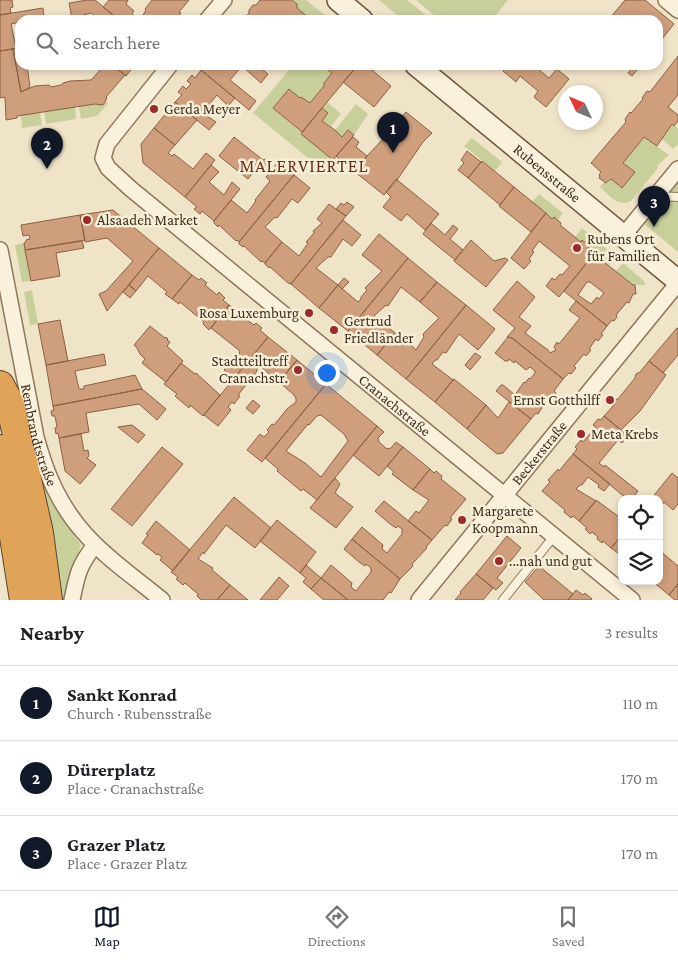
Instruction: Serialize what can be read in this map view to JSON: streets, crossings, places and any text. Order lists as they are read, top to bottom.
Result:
{
  "streets": {
    "street": [
      "Rubensstraße",
      "Cranachstraße",
      "Rembrandtstraße",
      "Beckerstraße"
    ]
  },
  "crossings": [
    ["Rubensstraße", "Beckerstraße"],
    ["Cranachstraße", "Beckerstraße"]
  ],
  "districts": ["MALERVIERTEL"],
  "places": [
    "Gerda Meyer",
    "Alsaadeh Market",
    "Rubens Ort für Familien",
    "Rosa Luxemburg",
    "Gertrud Friedländer",
    "Stadtteiltreff Cranachstr.",
    "Ernst Gotthilff",
    "Meta Krebs",
    "Margarete Koopmann",
    "...nah und gut"
  ],
  "north": "top left",
  "page": {
    "search": "Search here",
    "pins": ["1", "2", "3"],
    "heading": ["Nearby", "3 results"],
    "list": [
      {
        "mark": "1",
        "name": "Sankt Konrad",
        "note": "Church · Rubensstraße",
        "value": "110 m"
      },
      {
        "mark": "2",
        "name": "Dürerplatz",
        "note": "Place · Cranachstraße",
        "value": "170 m"
      },
      {
        "mark": "3",
        "name": "Grazer Platz",
        "note": "Place · Grazer Platz",
        "value": "170 m"
      }
    ],
    "nav": ["Map", "Directions", "Saved"]
  }
}
